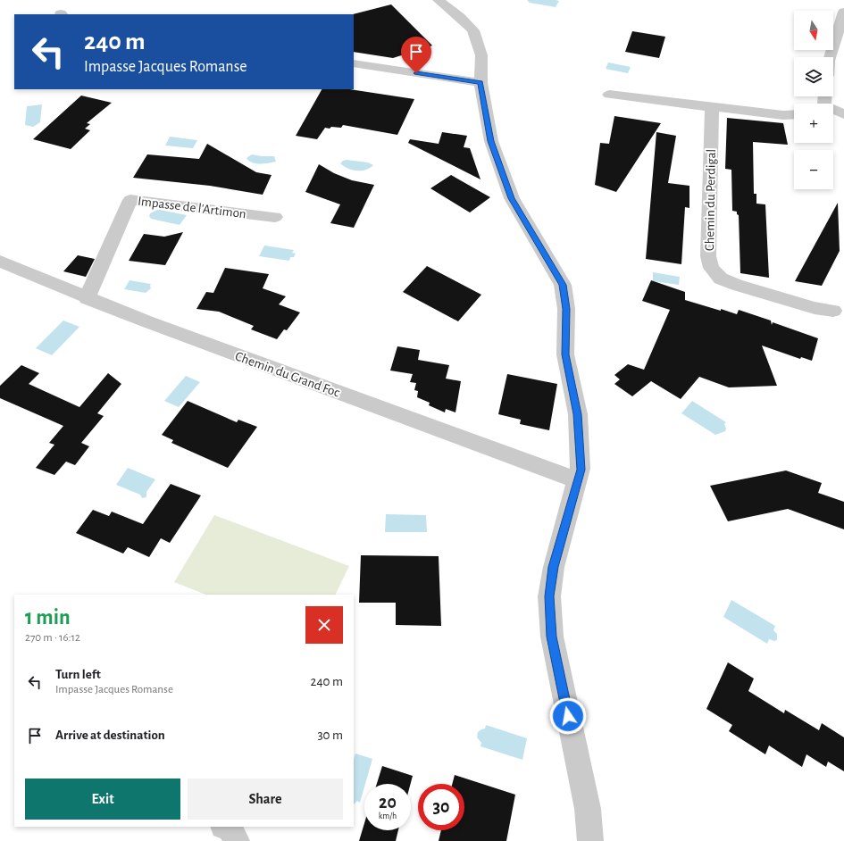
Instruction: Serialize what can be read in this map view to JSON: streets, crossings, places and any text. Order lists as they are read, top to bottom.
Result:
{
  "streets": {
    "street": ["Chemin du Perdigal", "Impasse de l'Artimon", "Chemin du Grand Foc"]
  },
  "crossings": [
    ["Impasse de l'Artimon", "Chemin du Grand Foc"]
  ],
  "north": "bottom",
  "page": {
    "map_buttons": ["+", "−"],
    "turn": ["240 m", "Impasse Jacques Romanse"],
    "heading": ["1 min", "270 m · 16:12"],
    "list": [
      {
        "name": "Turn left",
        "note": "Impasse Jacques Romanse",
        "value": "240 m"
      },
      {
        "name": "Arrive at destination",
        "value": "30 m"
      }
    ],
    "buttons": ["Exit", "Share"],
    "speed": "20 km/h",
    "limit": "30"
  }
}
